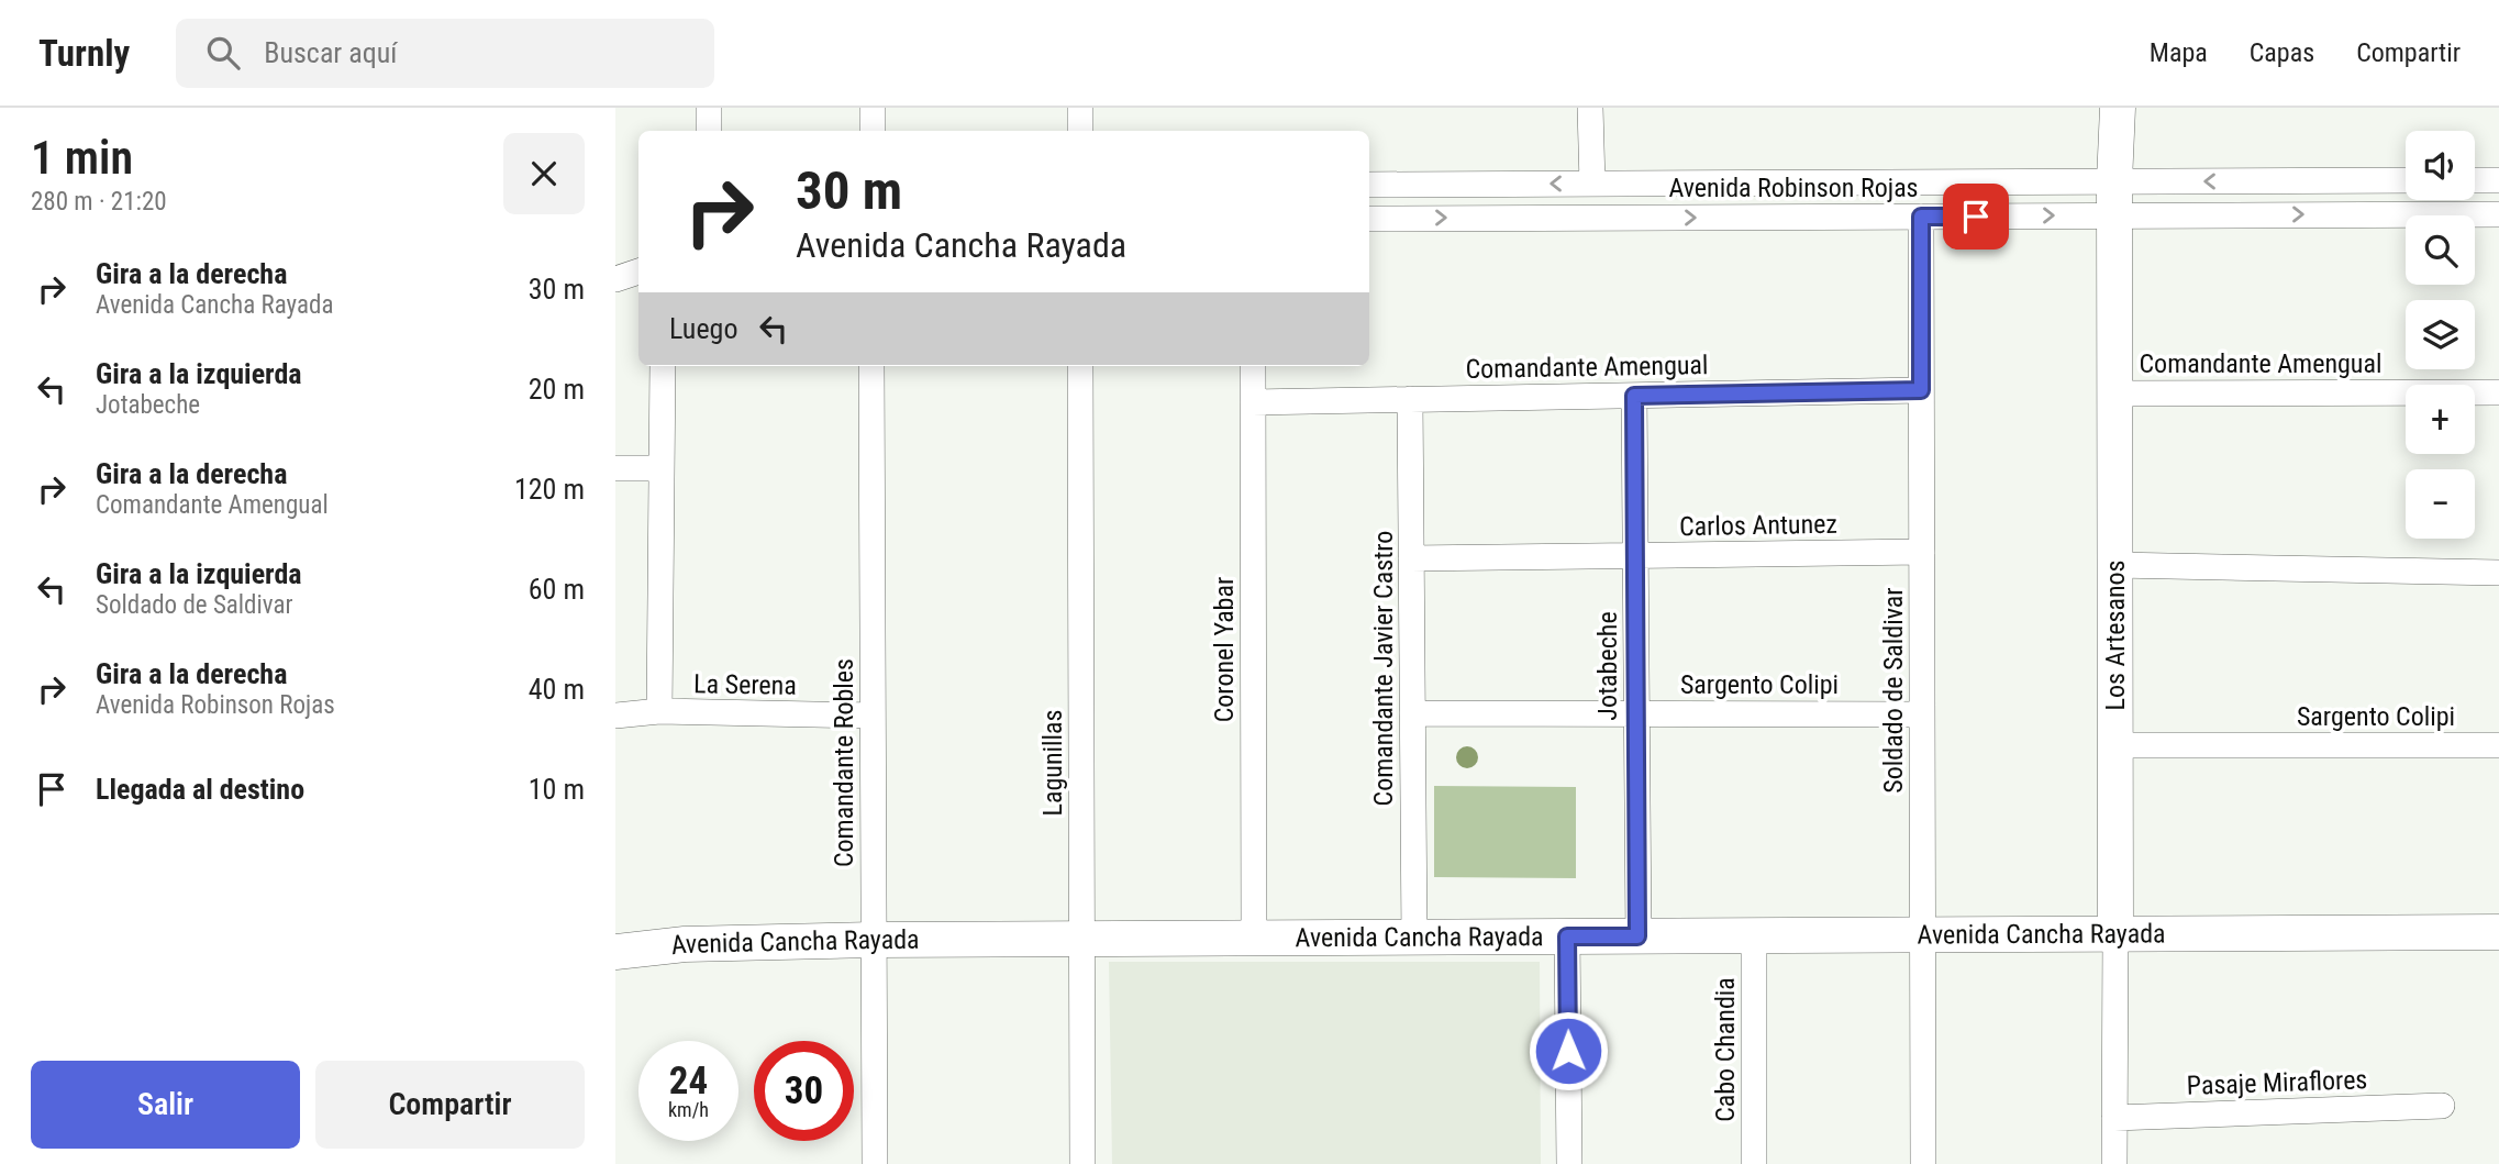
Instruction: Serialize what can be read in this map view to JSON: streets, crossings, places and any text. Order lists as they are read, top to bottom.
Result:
{
  "streets": {
    "street": [
      "Avenida Robinson Rojas",
      "Comandante Amengual",
      "Carlos Antunez",
      "Los Artesanos",
      "Coronel Yabar",
      "Jotabeche",
      "Comandante Javier Castro",
      "La Serena",
      "Sargento Colipi",
      "Soldado de Saldivar",
      "Comandante Robles",
      "Lagunillas",
      "Avenida Cancha Rayada",
      "Cabo Chandia",
      "Pasaje Miraflores"
    ]
  },
  "crossings": [
    ["Avenida Robinson Rojas", "Los Artesanos"],
    ["Avenida Robinson Rojas", "Soldado de Saldivar"],
    ["Comandante Amengual", "Los Artesanos"],
    ["Comandante Amengual", "Coronel Yabar"],
    ["Comandante Amengual", "Jotabeche"],
    ["Comandante Amengual", "Comandante Javier Castro"],
    ["Comandante Amengual", "Soldado de Saldivar"],
    ["Carlos Antunez", "Jotabeche"],
    ["Carlos Antunez", "Comandante Javier Castro"],
    ["Carlos Antunez", "Soldado de Saldivar"],
    ["Los Artesanos", "Sargento Colipi"],
    ["Los Artesanos", "Avenida Cancha Rayada"],
    ["Los Artesanos", "Pasaje Miraflores"],
    ["Coronel Yabar", "Avenida Cancha Rayada"],
    ["Jotabeche", "Sargento Colipi"],
    ["Jotabeche", "Avenida Cancha Rayada"],
    ["Comandante Javier Castro", "Sargento Colipi"],
    ["Comandante Javier Castro", "Avenida Cancha Rayada"],
    ["La Serena", "Comandante Robles"],
    ["Sargento Colipi", "Soldado de Saldivar"],
    ["Soldado de Saldivar", "Avenida Cancha Rayada"],
    ["Comandante Robles", "Avenida Cancha Rayada"],
    ["Lagunillas", "Avenida Cancha Rayada"],
    ["Avenida Cancha Rayada", "Cabo Chandia"]
  ],
  "page": {
    "header": "Turnly",
    "search": "Buscar aquí",
    "nav": ["Mapa", "Capas", "Compartir"],
    "heading": ["1 min", "280 m · 21:20"],
    "map_buttons": ["+", "−"],
    "turn": ["30 m", "Avenida Cancha Rayada"],
    "list": [
      {
        "name": "Gira a la derecha",
        "note": "Avenida Cancha Rayada",
        "value": "30 m"
      },
      {
        "name": "Gira a la izquierda",
        "note": "Jotabeche",
        "value": "20 m"
      },
      {
        "name": "Gira a la derecha",
        "note": "Comandante Amengual",
        "value": "120 m"
      },
      {
        "name": "Gira a la izquierda",
        "note": "Soldado de Saldivar",
        "value": "60 m"
      },
      {
        "name": "Gira a la derecha",
        "note": "Avenida Robinson Rojas",
        "value": "40 m"
      },
      {
        "name": "Llegada al destino",
        "value": "10 m"
      }
    ],
    "then": "Luego",
    "speed": "24 km/h",
    "limit": "30",
    "buttons": ["Salir", "Compartir"]
  }
}
